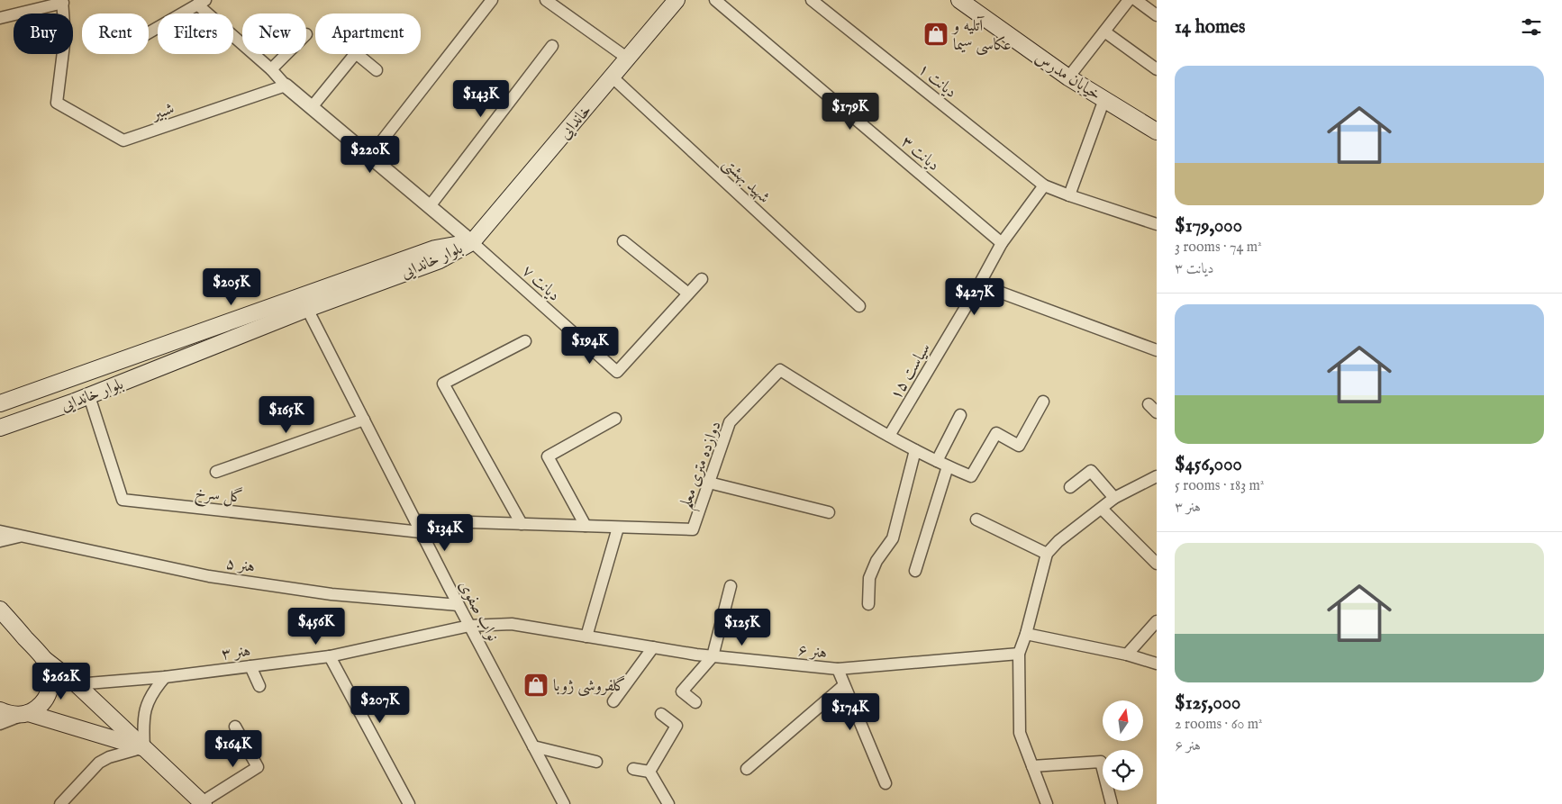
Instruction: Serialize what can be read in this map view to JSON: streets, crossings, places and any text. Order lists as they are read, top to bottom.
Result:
{
  "streets": {
    "main road": ["خیابان مدرس", "خاندایی", "بلوار خاندایی"],
    "street": [
      "دیانت ۱",
      "شبیر",
      "دیانت ۳",
      "شهید بهشتی",
      "دیانت ۷",
      "سیاست ۱۵",
      "دوازده متری معلم",
      "گل سرخ",
      "هنر ۵",
      "نواب صفوی",
      "هنر ۶",
      "هنر ۳"
    ]
  },
  "crossings": [
    ["دیانت ۱", "سیاست ۱۵"],
    ["خاندایی", "شهید بهشتی"],
    ["خاندایی", "بلوار خاندایی"],
    ["خاندایی", "دیانت ۷"],
    ["دیانت ۳", "سیاست ۱۵"],
    ["بلوار خاندایی", "دیانت ۷"],
    ["بلوار خاندایی", "گل سرخ"],
    ["بلوار خاندایی", "نواب صفوی"],
    ["سیاست ۱۵", "دوازده متری معلم"],
    ["دوازده متری معلم", "نواب صفوی"],
    ["گل سرخ", "نواب صفوی"],
    ["هنر ۵", "نواب صفوی"],
    ["نواب صفوی", "هنر ۶"],
    ["نواب صفوی", "هنر ۳"],
    ["هنر ۶", "هنر ۳"]
  ],
  "places": {
    "shop": ["آتلیه و عکاسی سیما", "گلفروشی ژوبا"]
  },
  "north": "top",
  "page": {
    "heading": "14 homes",
    "chip": [
      "Buy",
      "Rent",
      "Filters",
      "New",
      "Apartment"
    ],
    "list": [
      {
        "name": "$179,000",
        "note": "3 rooms · 74 m² · دیانت ۳"
      },
      {
        "name": "$456,000",
        "note": "5 rooms · 183 m² · هنر ۳"
      },
      {
        "name": "$125,000",
        "note": "2 rooms · 60 m² · هنر ۶"
      }
    ],
    "price": [
      "$143K",
      "$179K",
      "$220K",
      "$205K",
      "$427K",
      "$194K",
      "$165K",
      "$134K",
      "$456K",
      "$125K",
      "$262K",
      "$207K",
      "$174K",
      "$164K"
    ]
  }
}
